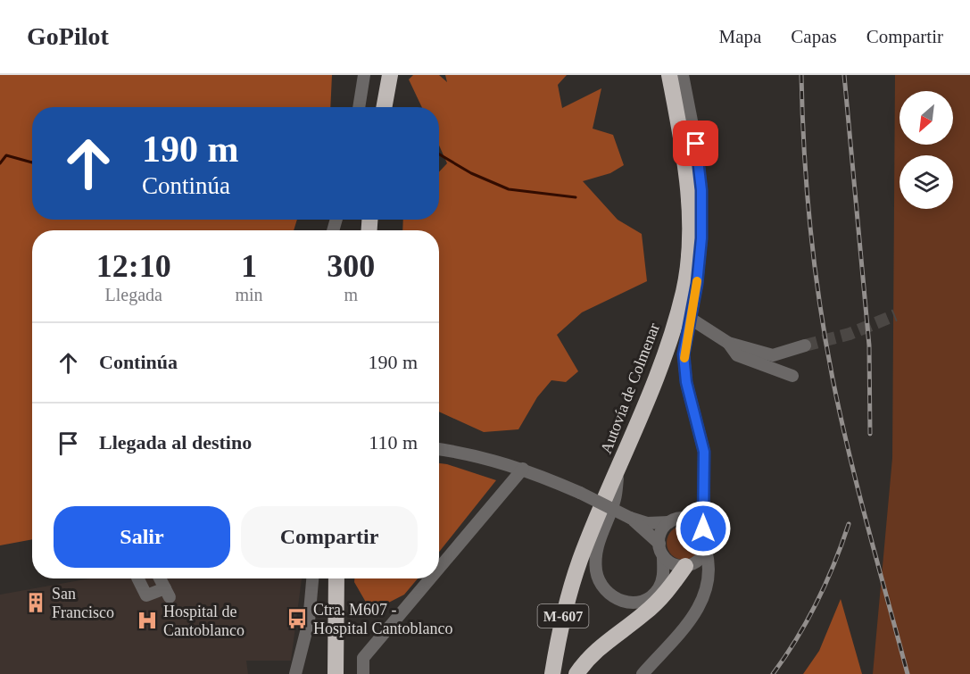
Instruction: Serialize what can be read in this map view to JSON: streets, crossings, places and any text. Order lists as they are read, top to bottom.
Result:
{
  "streets": {
    "highway": ["Autovía de Colmenar", "M-607"]
  },
  "places": {
    "building": ["San Francisco"],
    "bus stop": ["Ctra. M607 - Hospital Cantoblanco"],
    "hospital": ["Hospital de Cantoblanco"]
  },
  "north": "bottom left",
  "page": {
    "header": "GoPilot",
    "nav": ["Mapa", "Capas", "Compartir"],
    "turn": ["190 m", "Continúa"],
    "eta": [
      "12:10",
      "Llegada",
      "1",
      "min",
      "300",
      "m"
    ],
    "list": [
      {
        "name": "Continúa",
        "value": "190 m"
      },
      {
        "name": "Llegada al destino",
        "value": "110 m"
      }
    ],
    "buttons": ["Salir", "Compartir"]
  }
}
